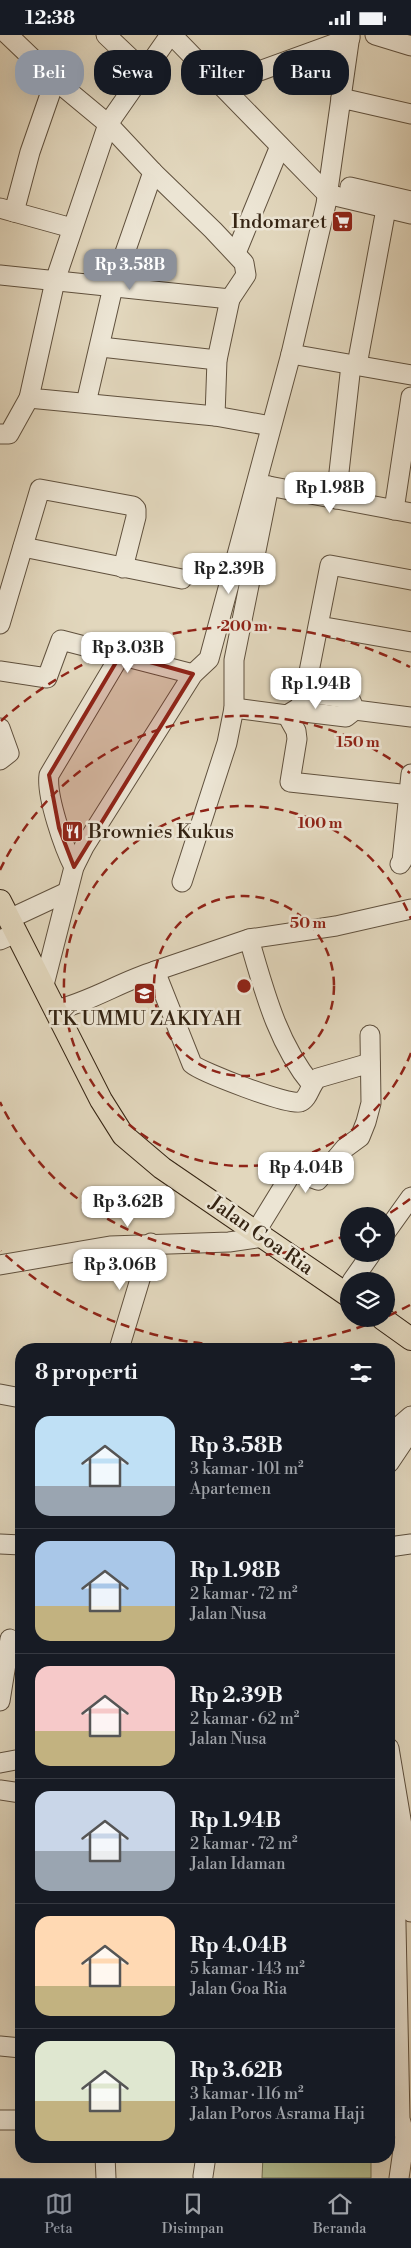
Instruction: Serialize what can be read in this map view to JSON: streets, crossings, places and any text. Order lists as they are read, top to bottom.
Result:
{
  "streets": {
    "main road": ["Jalan Goa Ria"]
  },
  "places": {
    "supermarket": ["Indomaret"],
    "restaurant": ["Brownies Kukus"],
    "school or university": ["TK UMMU ZAKIYAH"]
  },
  "page": {
    "status": "12:38",
    "chip": [
      "Beli",
      "Sewa",
      "Filter",
      "Baru"
    ],
    "price": [
      "Rp 3.58B",
      "Rp 1.98B",
      "Rp 2.39B",
      "Rp 3.03B",
      "Rp 1.94B",
      "Rp 4.04B",
      "Rp 3.62B",
      "Rp 3.06B"
    ],
    "heading": "8 properti",
    "list": [
      {
        "name": "Rp 3.58B",
        "note": "3 kamar · 101 m² · Apartemen"
      },
      {
        "name": "Rp 1.98B",
        "note": "2 kamar · 72 m² · Jalan Nusa"
      },
      {
        "name": "Rp 2.39B",
        "note": "2 kamar · 62 m² · Jalan Nusa"
      },
      {
        "name": "Rp 1.94B",
        "note": "2 kamar · 72 m² · Jalan Idaman"
      },
      {
        "name": "Rp 4.04B",
        "note": "5 kamar · 143 m² · Jalan Goa Ria"
      },
      {
        "name": "Rp 3.62B",
        "note": "3 kamar · 116 m² · Jalan Poros Asrama Haji"
      }
    ],
    "tabs": ["Peta", "Disimpan", "Beranda"]
  },
  "rings": [
    "200 m",
    "150 m",
    "100 m",
    "50 m"
  ]
}
